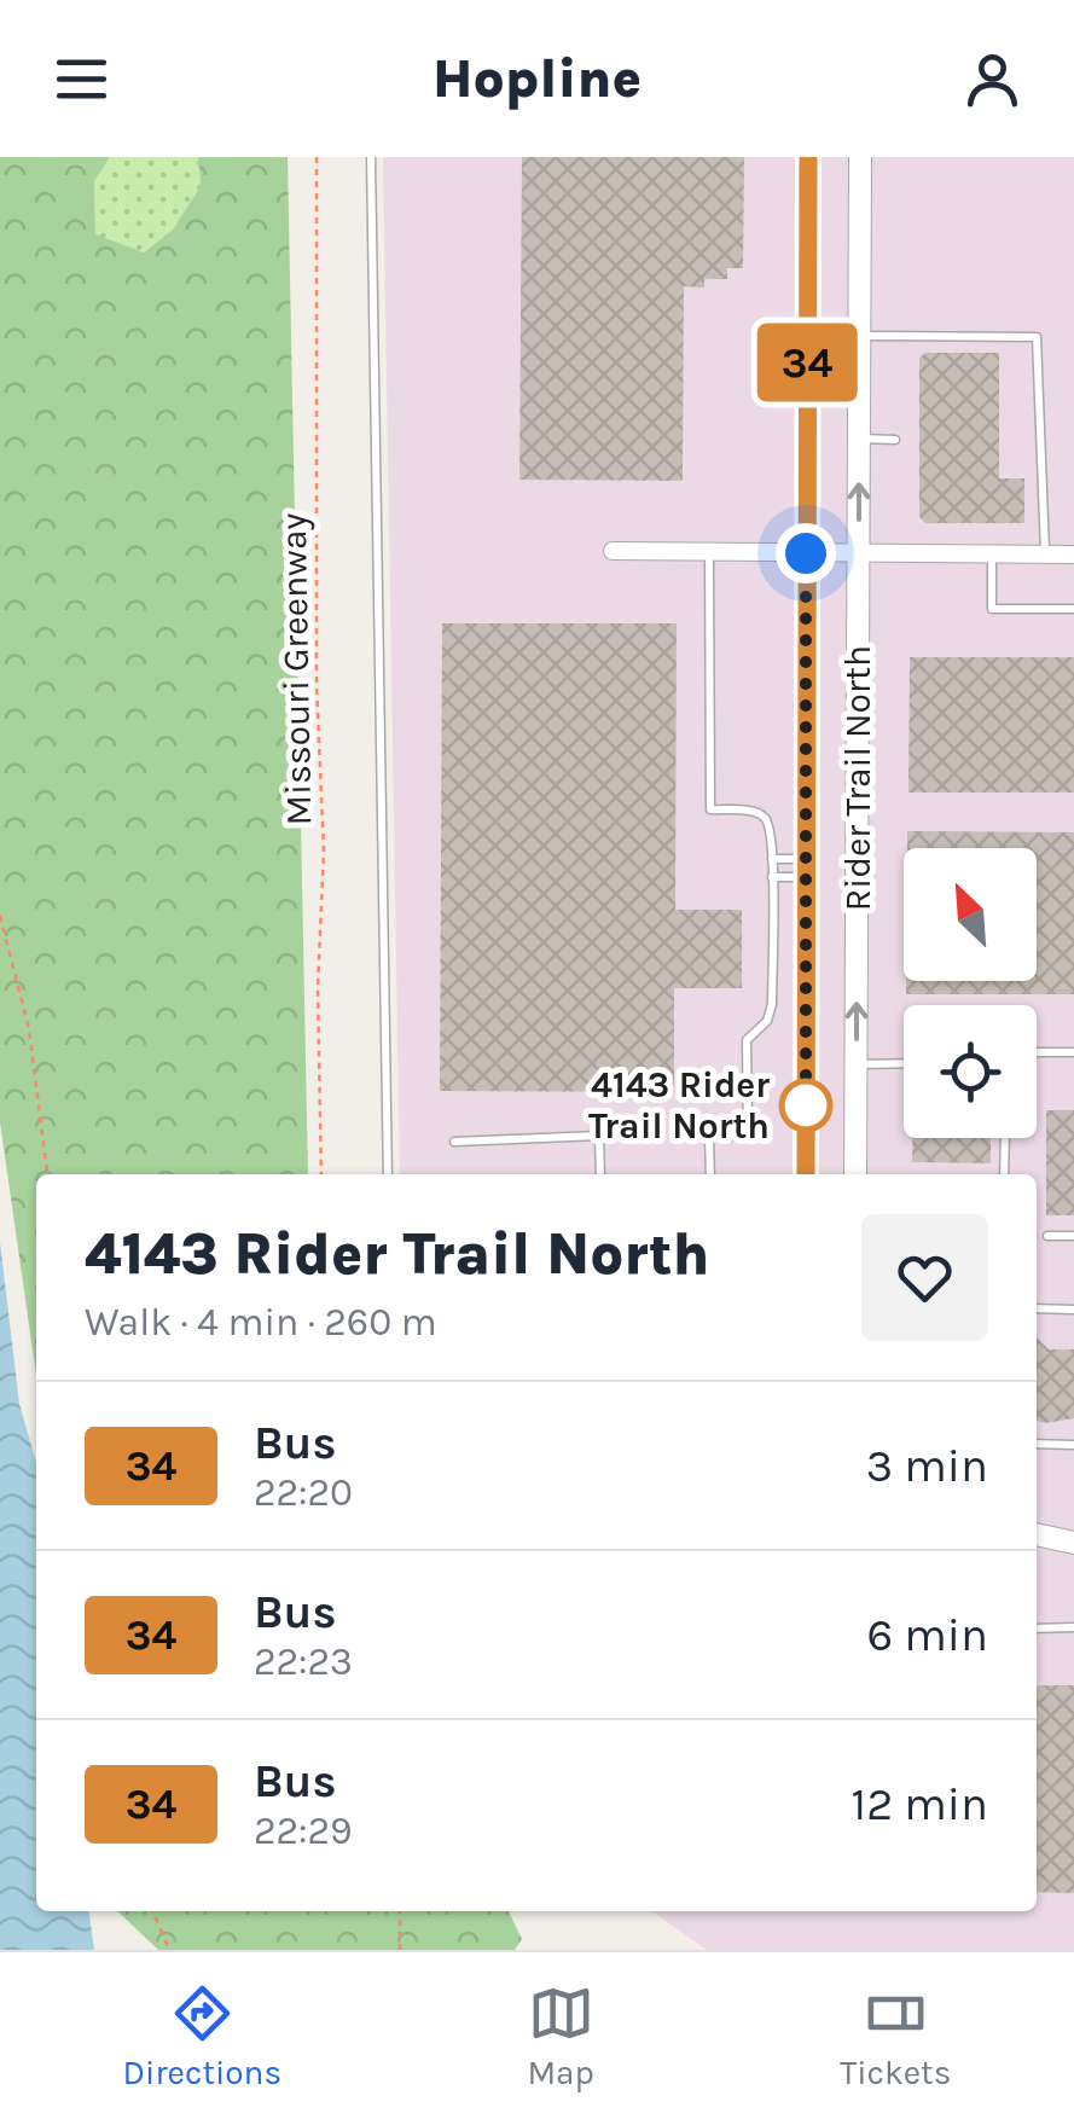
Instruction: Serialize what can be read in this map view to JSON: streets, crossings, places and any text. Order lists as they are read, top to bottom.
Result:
{
  "streets": {
    "street": ["Rider Trail North"],
    "path": ["Missouri Greenway"]
  },
  "places": ["4143 Rider Trail North"],
  "lines": ["bus line 34"],
  "north": "top left",
  "page": {
    "header": "Hopline",
    "on_map": "34",
    "heading": ["4143 Rider Trail North", "Walk · 4 min · 260 m"],
    "list": [
      {
        "mark": "34",
        "name": "Bus",
        "note": "22:20",
        "value": "3 min"
      },
      {
        "mark": "34",
        "name": "Bus",
        "note": "22:23",
        "value": "6 min"
      },
      {
        "mark": "34",
        "name": "Bus",
        "note": "22:29",
        "value": "12 min"
      }
    ],
    "tabs": ["Directions", "Map", "Tickets"]
  }
}
